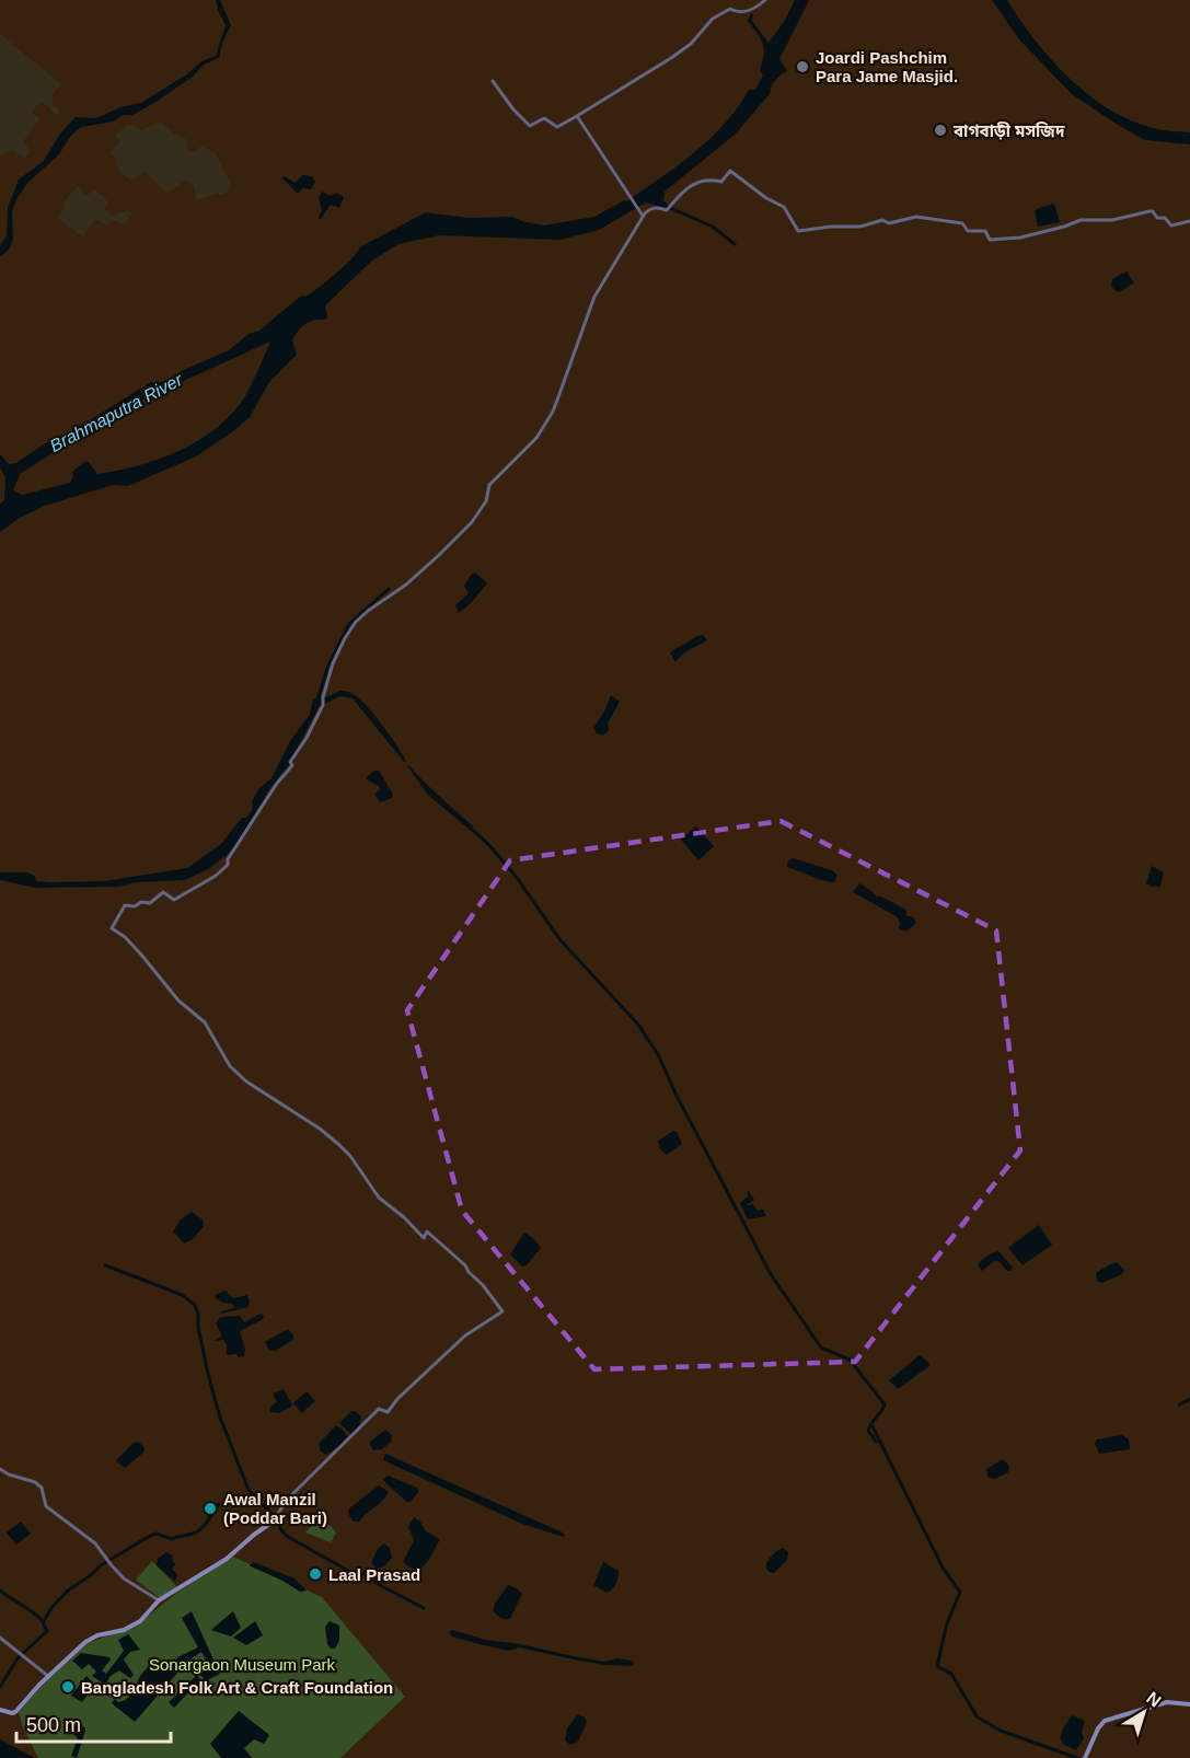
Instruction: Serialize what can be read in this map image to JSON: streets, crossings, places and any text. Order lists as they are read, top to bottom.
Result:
{
  "water": ["Brahmaputra River"],
  "parks": ["Sonargaon Museum Park"],
  "places": [
    "Joardi Pashchim Para Jame Masjid.",
    "বাগবাড়ী মসজিদ",
    "Awal Manzil (Poddar Bari)",
    "Laal Prasad",
    "Bangladesh Folk Art & Craft Foundation"
  ],
  "scale_bar": "500 m",
  "north": "top right"
}
